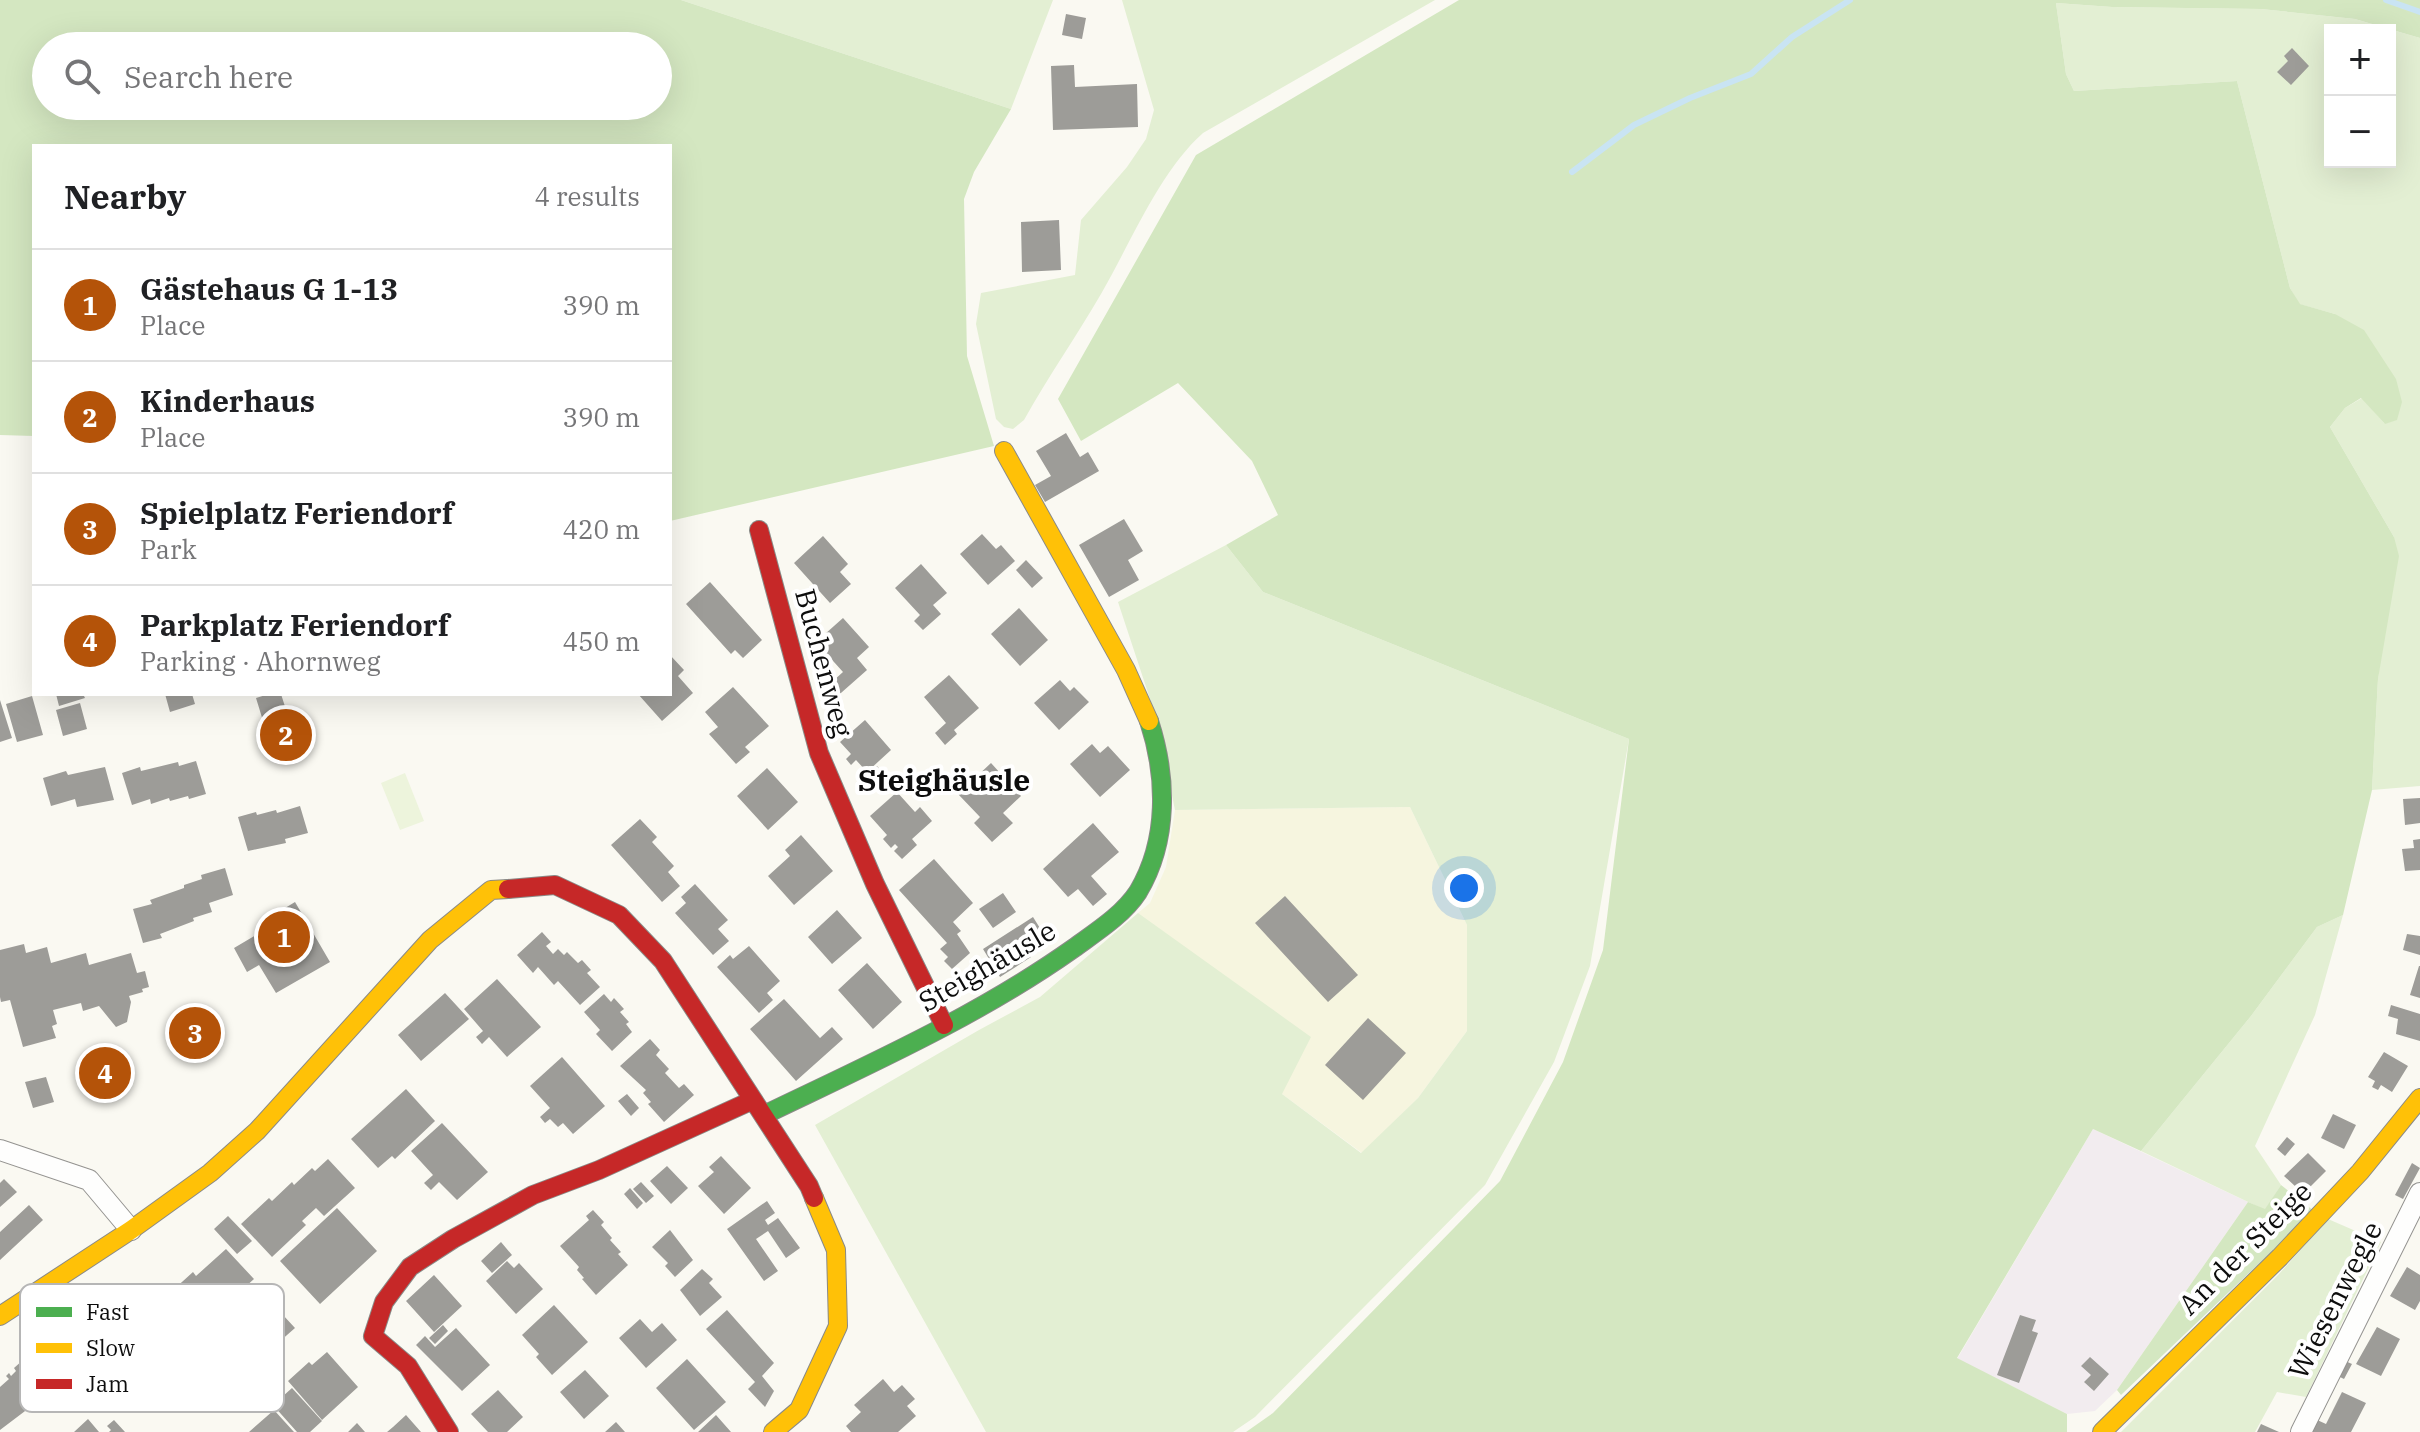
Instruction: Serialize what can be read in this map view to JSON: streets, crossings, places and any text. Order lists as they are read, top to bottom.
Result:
{
  "streets": {
    "street": [
      "Buchenweg",
      "Steighäusle",
      "An der Steige",
      "Wiesenwegle"
    ]
  },
  "crossings": [
    ["Buchenweg", "Steighäusle"]
  ],
  "districts": ["Steighäusle"],
  "legend": ["Fast", "Slow", "Jam"],
  "page": {
    "map_buttons": ["+", "−"],
    "search": "Search here",
    "heading": ["Nearby", "4 results"],
    "list": [
      {
        "mark": "1",
        "name": "Gästehaus G 1-13",
        "note": "Place",
        "value": "390 m"
      },
      {
        "mark": "2",
        "name": "Kinderhaus",
        "note": "Place",
        "value": "390 m"
      },
      {
        "mark": "3",
        "name": "Spielplatz Feriendorf",
        "note": "Park",
        "value": "420 m"
      },
      {
        "mark": "4",
        "name": "Parkplatz Feriendorf",
        "note": "Parking · Ahornweg",
        "value": "450 m"
      }
    ],
    "pins": [
      "2",
      "1",
      "3",
      "4"
    ]
  }
}
